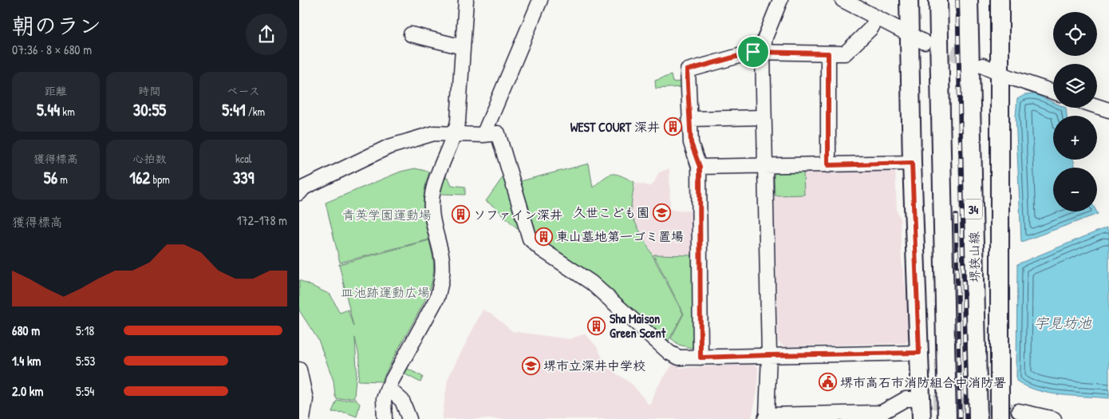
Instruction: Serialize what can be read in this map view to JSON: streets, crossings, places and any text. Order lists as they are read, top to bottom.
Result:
{
  "streets": {
    "main road": ["34", "堺狭山線"]
  },
  "water": ["宇見坊池"],
  "parks": ["青英学園運動場", "皿池跡運動広場"],
  "places": {
    "building": [
      "WEST COURT 深井",
      "ソファイン深井",
      "東山墓地第一ゴミ置場",
      "Sha Maison Green Scent"
    ],
    "school or university": ["久世こども園", "堺市立深井中学校"],
    "public building": ["堺市高石市消防組合中消防署"]
  },
  "page": {
    "heading": ["朝のラン", "07:36 · 8 × 680 m"],
    "map_buttons": ["+", "−"],
    "stats": [
      ["距離", "5.44 km"],
      ["時間", "30:55"],
      ["ペース", "5:41 /km"],
      ["獲得標高", "56 m"],
      ["心拍数", "162 bpm"],
      ["kcal", "339"]
    ],
    "chart": ["獲得標高", "172–178 m"],
    "list": [
      {
        "name": "680 m",
        "note": "5:18"
      },
      {
        "name": "1.4 km",
        "note": "5:53"
      },
      {
        "name": "2.0 km",
        "note": "5:54"
      }
    ]
  }
}
